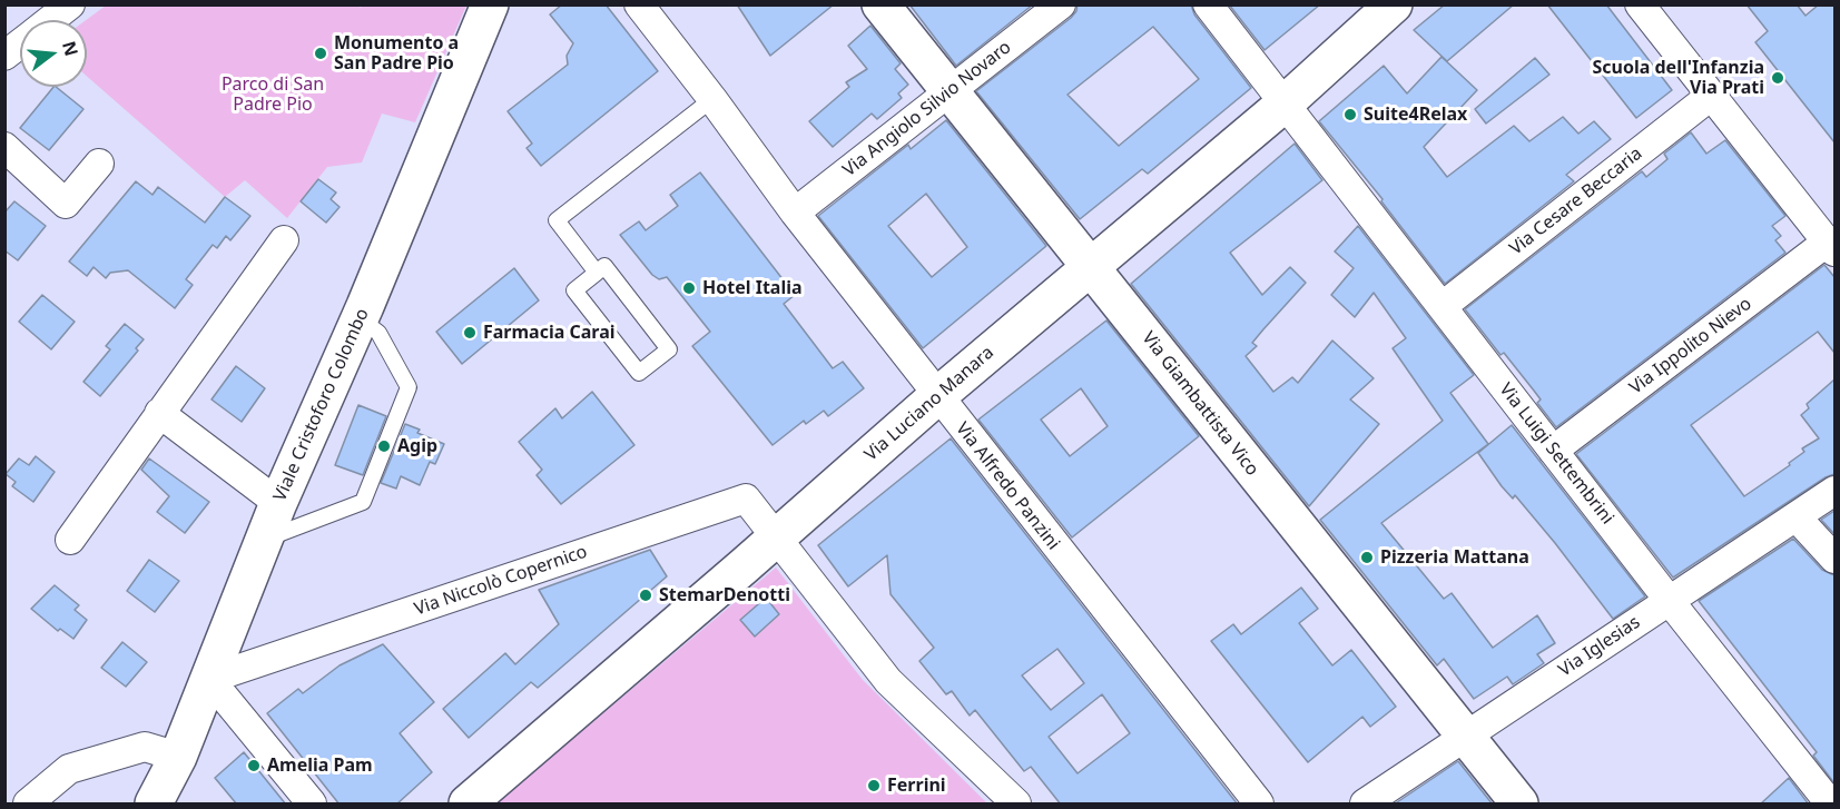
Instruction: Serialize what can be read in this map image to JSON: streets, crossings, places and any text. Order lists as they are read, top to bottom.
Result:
{
  "streets": {
    "street": [
      "Via Angiolo Silvio Novaro",
      "Via Cesare Beccaria",
      "Via Ippolito Nievo",
      "Via Luciano Manara",
      "Via Giambattista Vico",
      "Viale Cristoforo Colombo",
      "Via Luigi Settembrini",
      "Via Alfredo Panzini",
      "Via Niccolò Copernico",
      "Via Iglesias"
    ]
  },
  "crossings": [
    ["Via Angiolo Silvio Novaro", "Via Giambattista Vico"],
    ["Via Angiolo Silvio Novaro", "Via Alfredo Panzini"],
    ["Via Cesare Beccaria", "Via Luigi Settembrini"],
    ["Via Ippolito Nievo", "Via Luigi Settembrini"],
    ["Via Luciano Manara", "Via Giambattista Vico"],
    ["Via Luciano Manara", "Via Luigi Settembrini"],
    ["Via Luciano Manara", "Via Alfredo Panzini"],
    ["Via Luciano Manara", "Via Niccolò Copernico"],
    ["Via Giambattista Vico", "Via Iglesias"],
    ["Viale Cristoforo Colombo", "Via Niccolò Copernico"],
    ["Via Luigi Settembrini", "Via Iglesias"]
  ],
  "parks": ["Parco di San Padre Pio"],
  "places": [
    "Monumento a San Padre Pio",
    "Scuola dell'Infanzia Via Prati",
    "Suite4Relax",
    "Hotel Italia",
    "Farmacia Carai",
    "Agip",
    "Pizzeria Mattana",
    "StemarDenotti",
    "Amelia Pam",
    "Ferrini"
  ],
  "north": "right"
}
